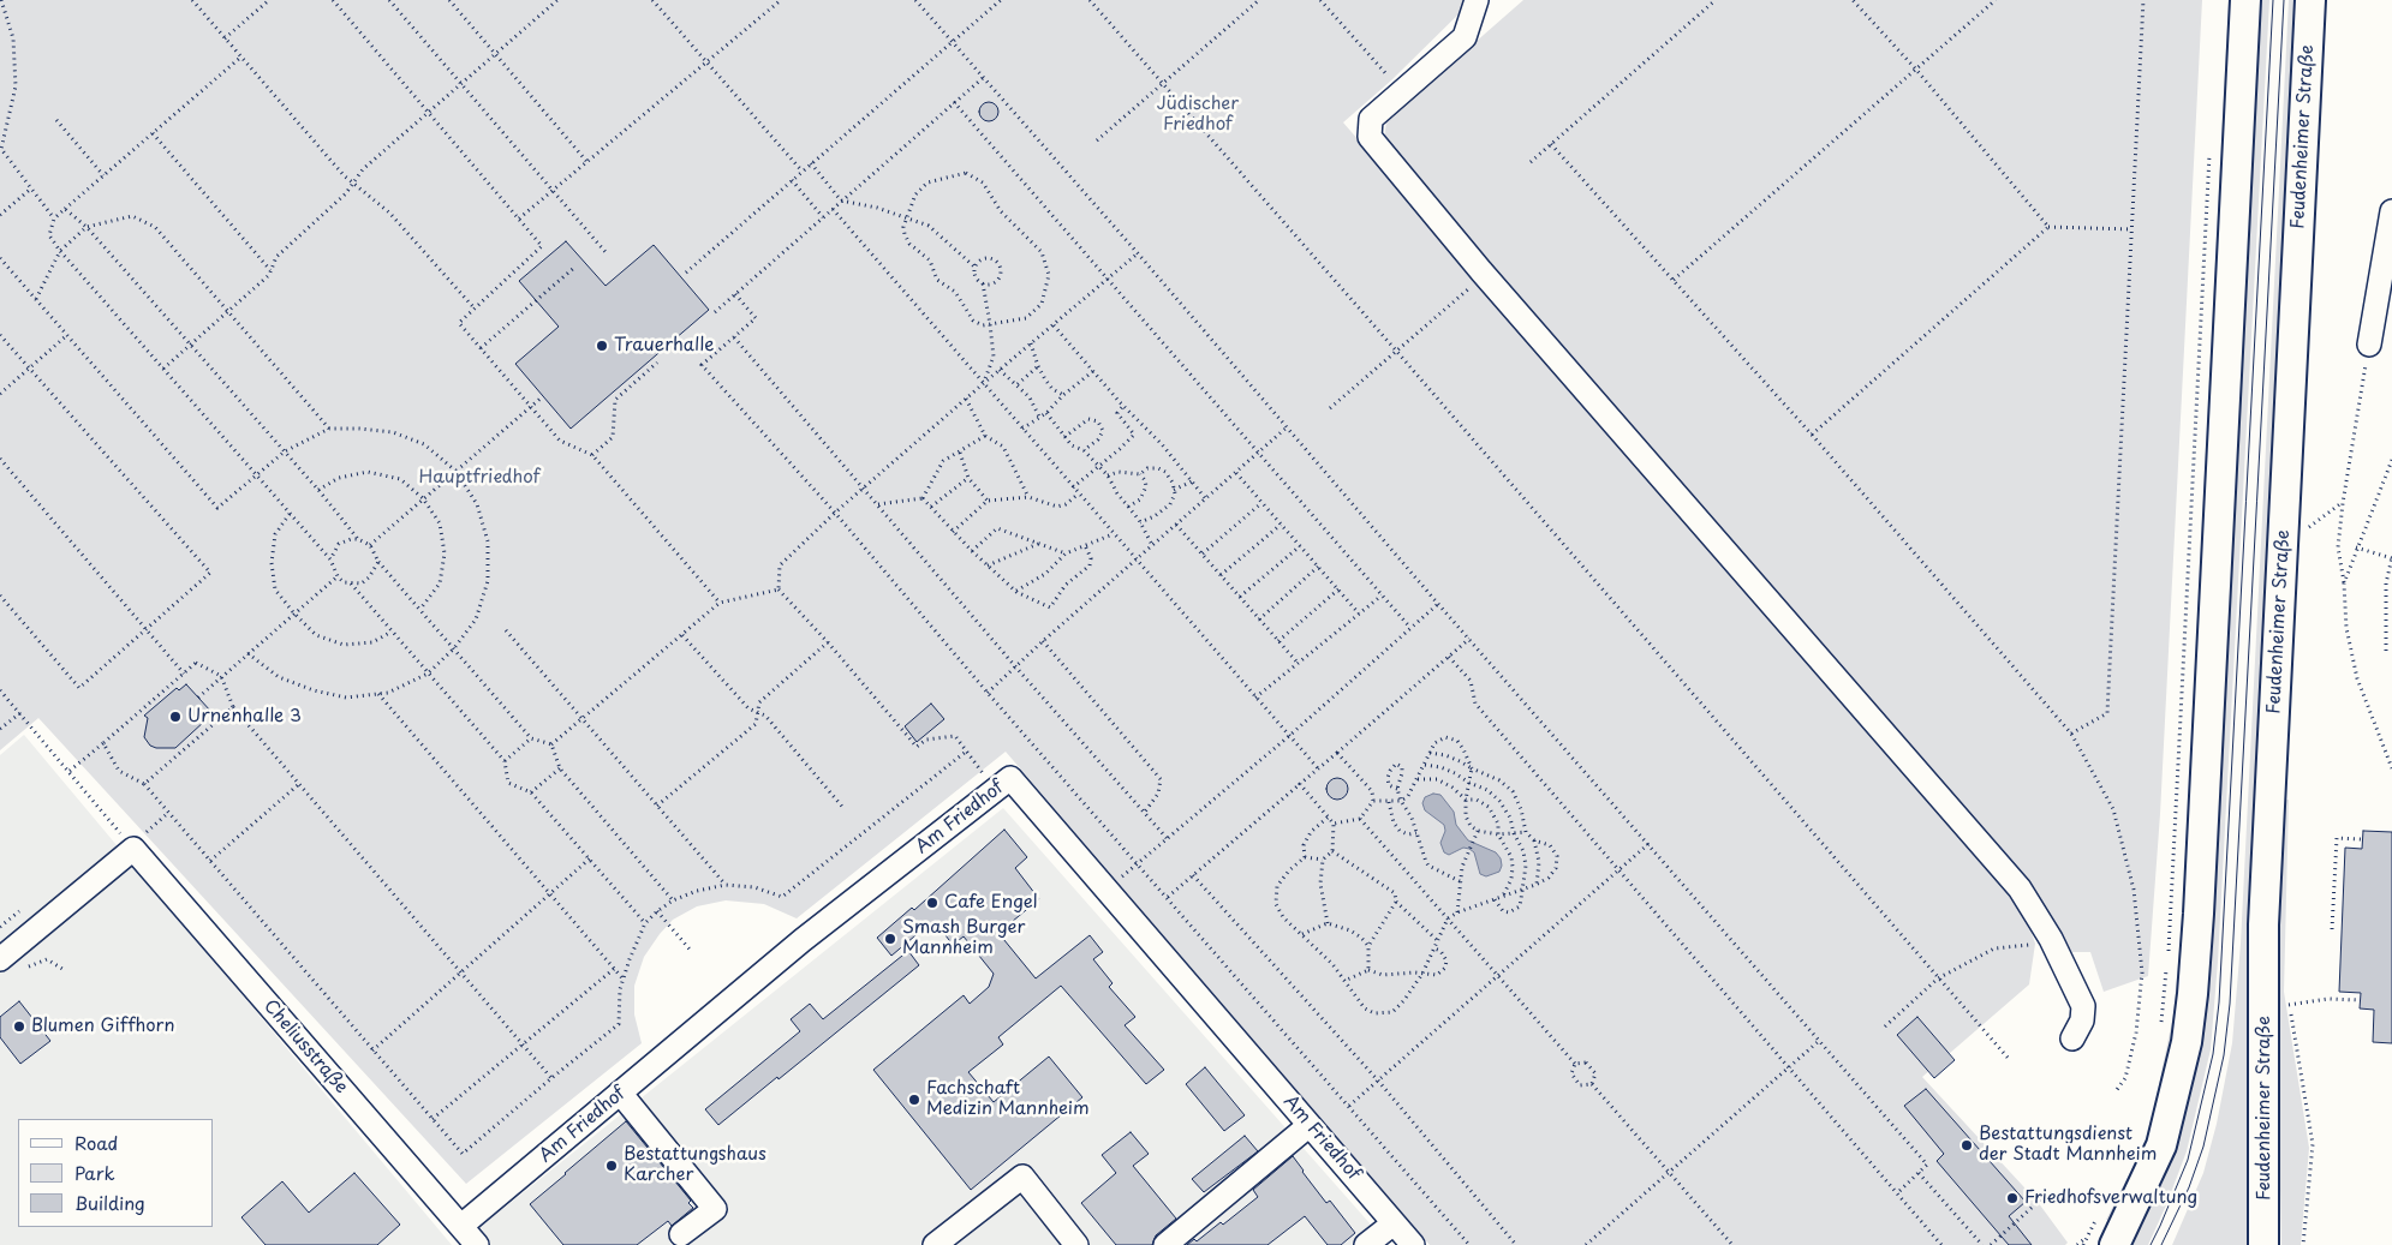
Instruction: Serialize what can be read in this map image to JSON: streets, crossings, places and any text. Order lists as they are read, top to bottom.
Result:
{
  "streets": {
    "main road": ["Feudenheimer Straße"],
    "street": ["Am Friedhof", "Cheliusstraße"]
  },
  "crossings": [
    ["Am Friedhof", "Cheliusstraße"]
  ],
  "parks": ["Jüdischer Friedhof", "Hauptfriedhof"],
  "places": [
    "Trauerhalle",
    "Urnenhalle 3",
    "Cafe Engel",
    "Smash Burger Mannheim",
    "Blumen Giffhorn",
    "Fachschaft Medizin Mannheim",
    "Bestattungsdienst der Stadt Mannheim",
    "Bestattungshaus Karcher",
    "Friedhofsverwaltung"
  ],
  "legend": ["Road", "Park", "Building"]
}
